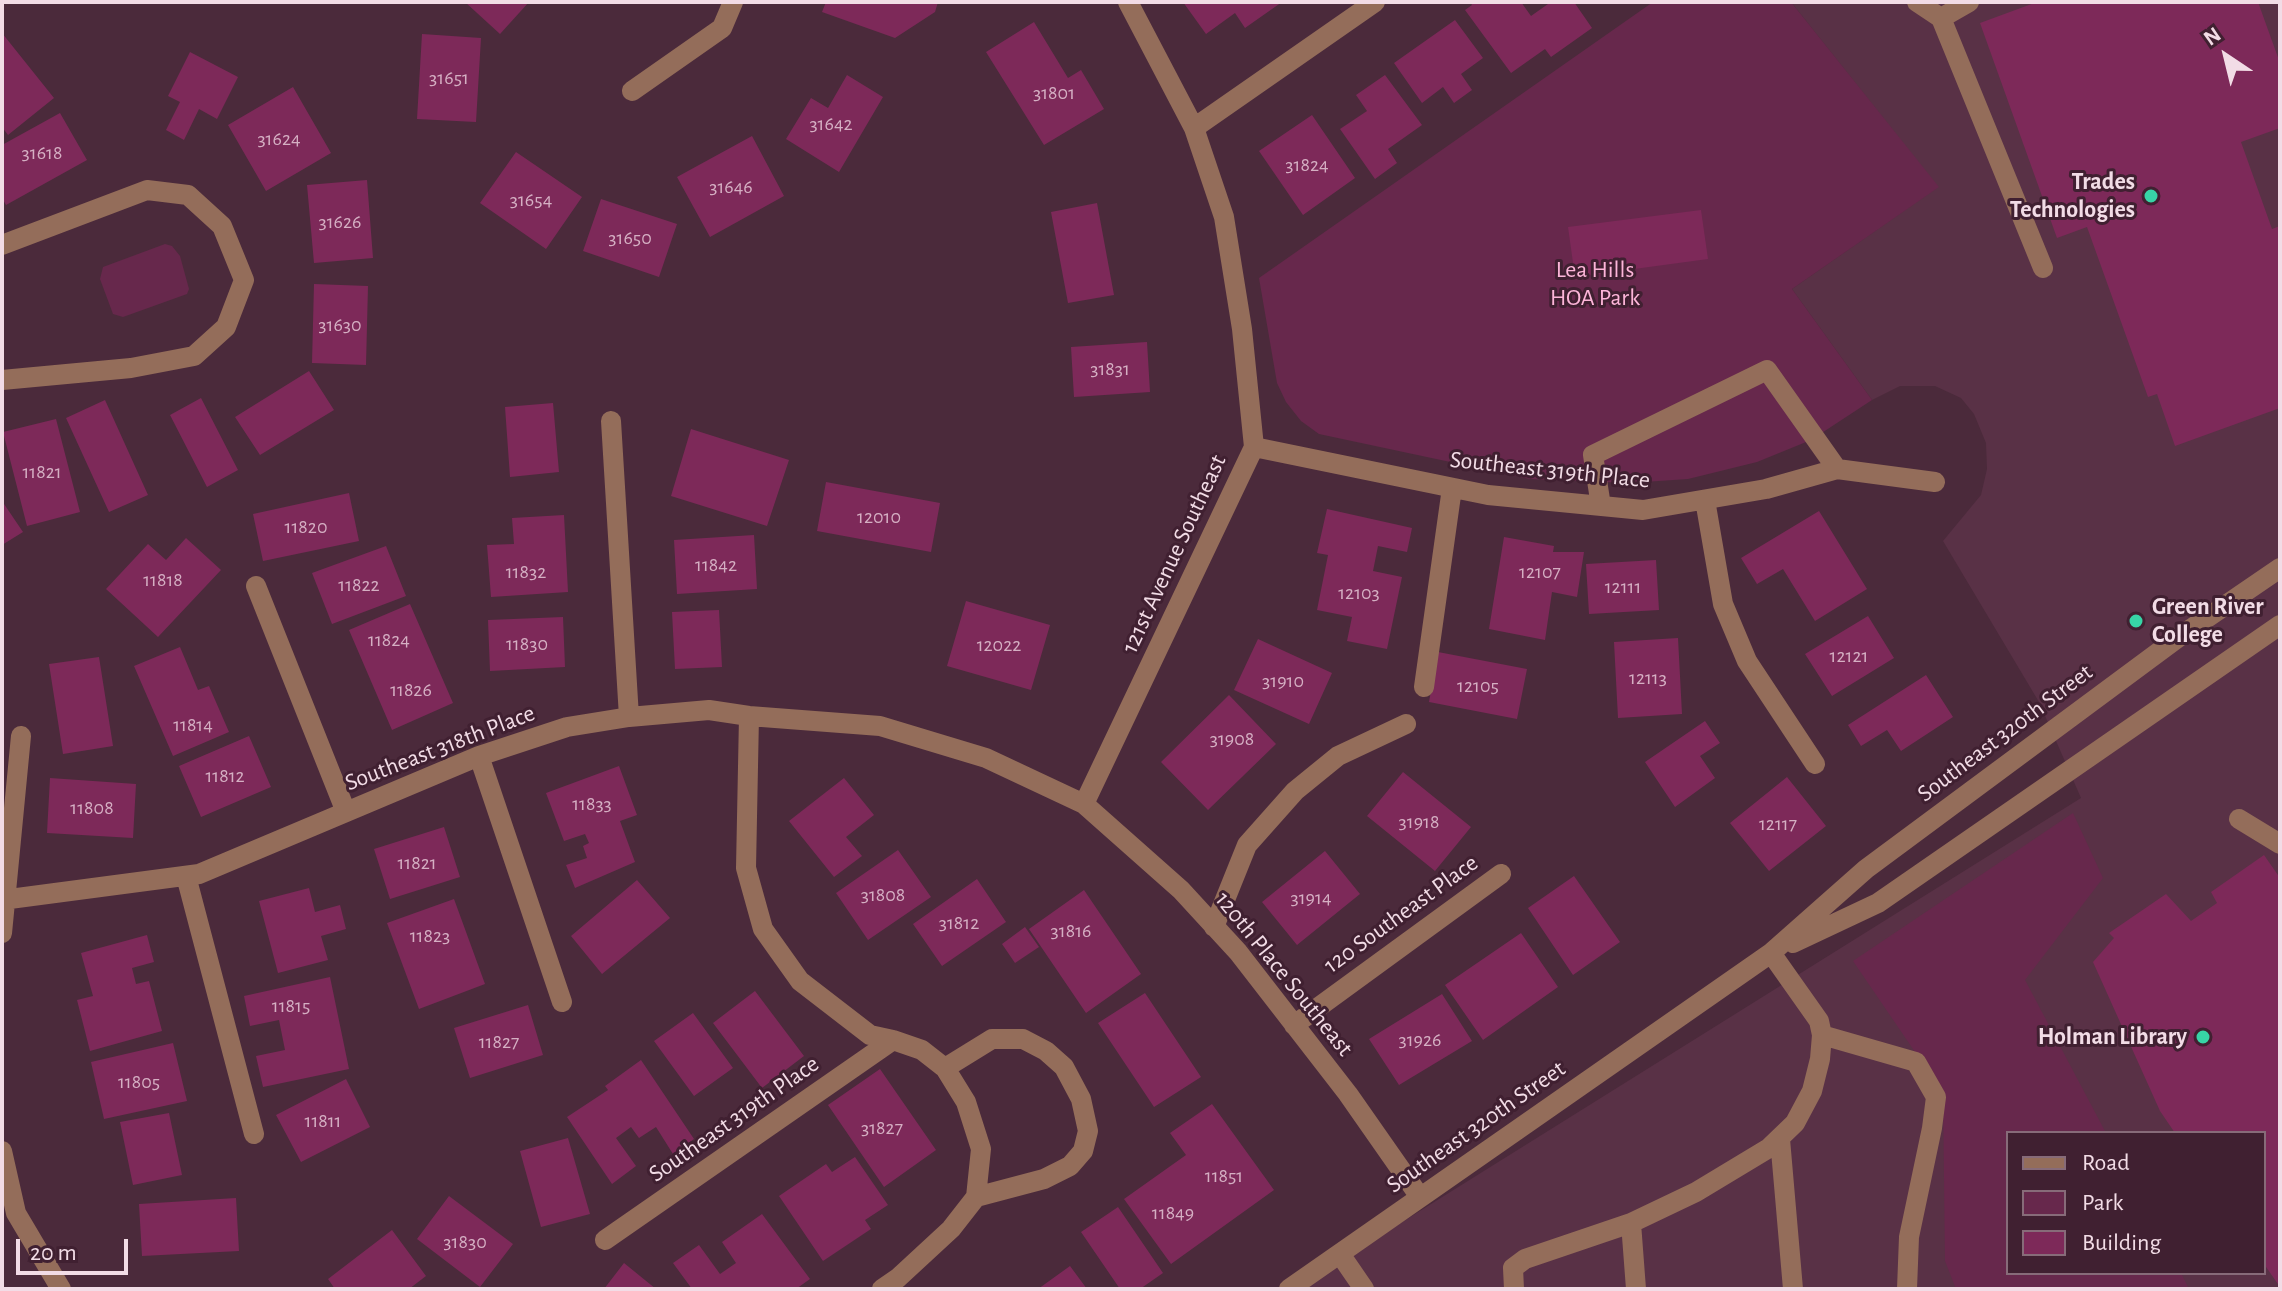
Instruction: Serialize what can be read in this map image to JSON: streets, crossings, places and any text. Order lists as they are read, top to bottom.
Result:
{
  "streets": {
    "street": [
      "Southeast 319th Place",
      "121st Avenue Southeast",
      "Southeast 320th Street",
      "Southeast 318th Place",
      "120 Southeast Place",
      "120th Place Southeast"
    ]
  },
  "crossings": [
    ["Southeast 319th Place", "121st Avenue Southeast"],
    ["121st Avenue Southeast", "Southeast 318th Place"],
    ["121st Avenue Southeast", "120th Place Southeast"],
    ["Southeast 320th Street", "120th Place Southeast"],
    ["Southeast 318th Place", "120th Place Southeast"],
    ["120 Southeast Place", "120th Place Southeast"]
  ],
  "parks": ["Lea Hills HOA Park"],
  "places": ["Trades Technologies", "Green River College", "Holman Library"],
  "house_numbers": [
    "31651",
    "31801",
    "31642",
    "31624",
    "31618",
    "31824",
    "31646",
    "31654",
    "31626",
    "31650",
    "31630",
    "31831",
    "11821",
    "12010",
    "11820",
    "11842",
    "11832",
    "12107",
    "11818",
    "11822",
    "12111",
    "12103",
    "11824",
    "11830",
    "12022",
    "12121",
    "12113",
    "31910",
    "12105",
    "11826",
    "11814",
    "31908",
    "11812",
    "11833",
    "11808",
    "31918",
    "12117",
    "11821",
    "31808",
    "31914",
    "31812",
    "31816",
    "11823",
    "11815",
    "31926",
    "11827",
    "11805",
    "11811",
    "31827",
    "11851",
    "11849",
    "31830"
  ],
  "legend": ["Road", "Park", "Building"],
  "scale_bar": "20 m",
  "north": "top left"
}
